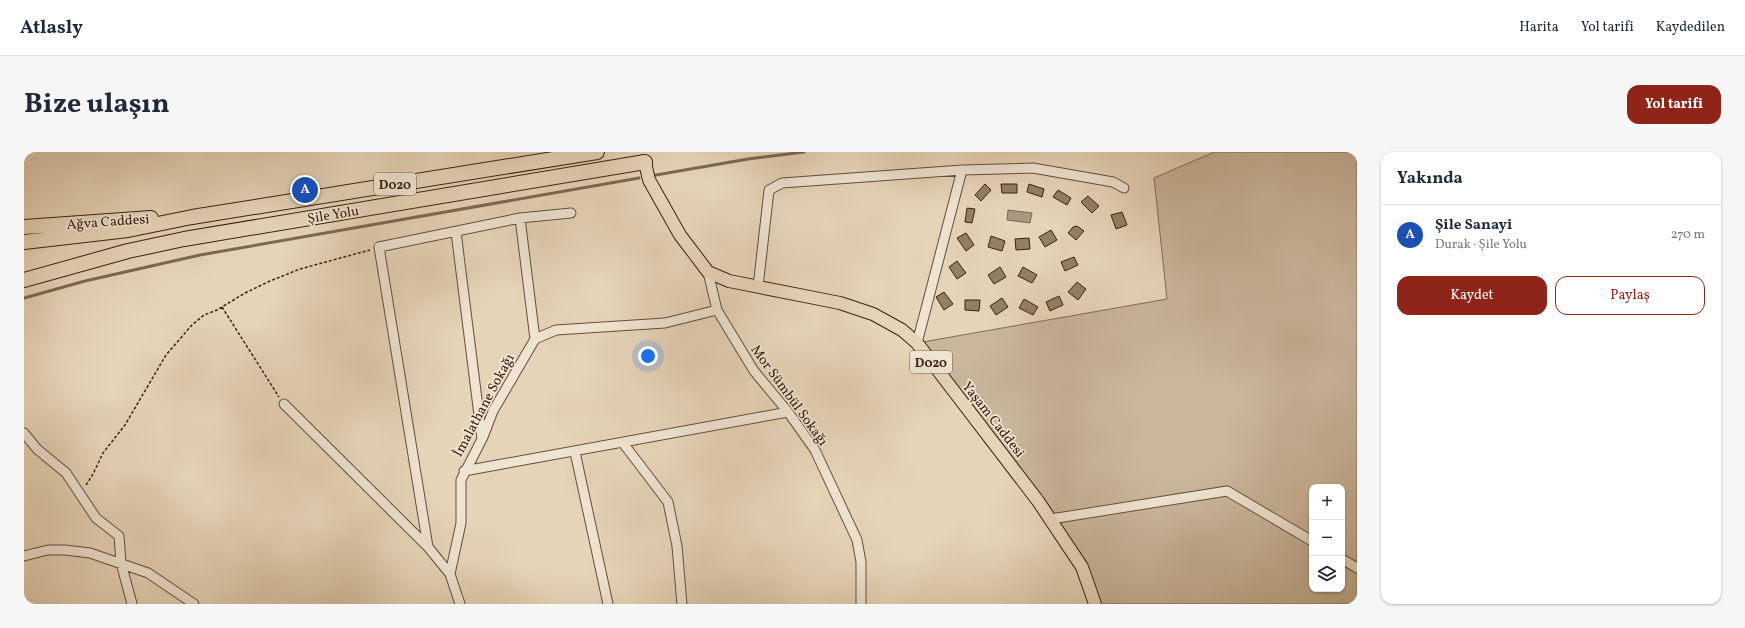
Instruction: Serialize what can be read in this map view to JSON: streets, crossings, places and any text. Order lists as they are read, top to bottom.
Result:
{
  "streets": {
    "highway": ["D020", "Şile Yolu", "Ağva Caddesi"],
    "main road": ["Yaşam Caddesi"],
    "street": ["Mor Sümbül Sokağı", "İmalathane Sokağı"]
  },
  "crossings": [
    ["D020", "Şile Yolu"],
    ["D020", "Mor Sümbül Sokağı"],
    ["D020", "Yaşam Caddesi"],
    ["Şile Yolu", "Ağva Caddesi"],
    ["Mor Sümbül Sokağı", "Yaşam Caddesi"]
  ],
  "page": {
    "header": "Atlasly",
    "nav": ["Harita", "Yol tarifi", "Kaydedilen"],
    "title": "Bize ulaşın",
    "buttons": [
      "Yol tarifi",
      ["Kaydet", "Paylaş"]
    ],
    "heading": "Yakında",
    "pins": "A",
    "list": [
      {
        "mark": "A",
        "name": "Şile Sanayi",
        "note": "Durak · Şile Yolu",
        "value": "270 m"
      }
    ],
    "map_buttons": ["+", "−"]
  }
}
